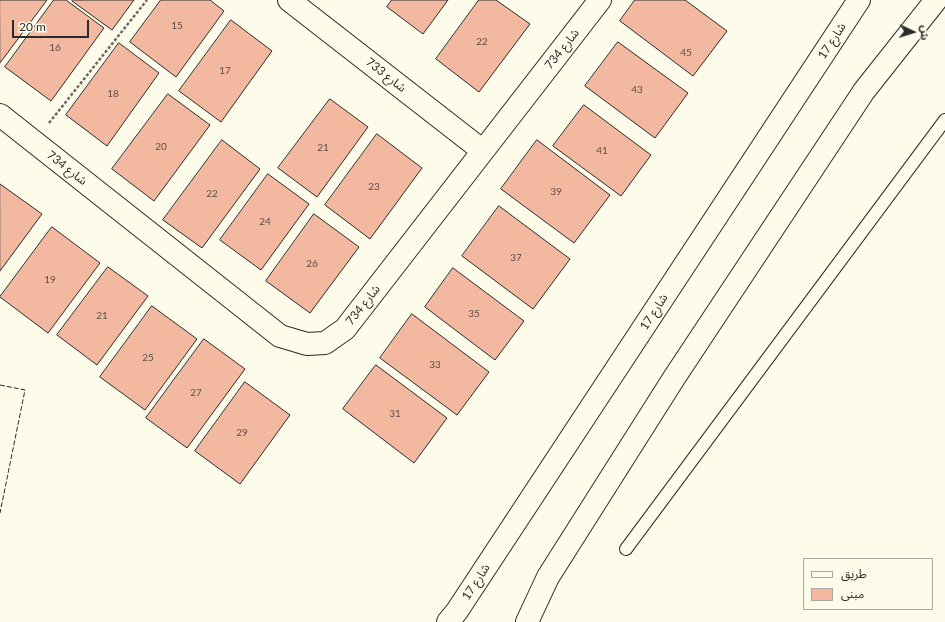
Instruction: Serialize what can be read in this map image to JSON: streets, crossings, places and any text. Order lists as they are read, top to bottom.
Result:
{
  "streets": {
    "street": ["شارع 17", "شارع 734", "شارع 733"]
  },
  "crossings": [
    ["شارع 734", "شارع 733"]
  ],
  "house_numbers": [
    "15",
    "22",
    "16",
    "45",
    "17",
    "43",
    "18",
    "20",
    "21",
    "41",
    "23",
    "39",
    "22",
    "24",
    "37",
    "26",
    "19",
    "35",
    "21",
    "25",
    "33",
    "27",
    "31",
    "29"
  ],
  "legend": ["طريق", "مبنى"],
  "scale_bar": "20 m",
  "north": "right"
}
